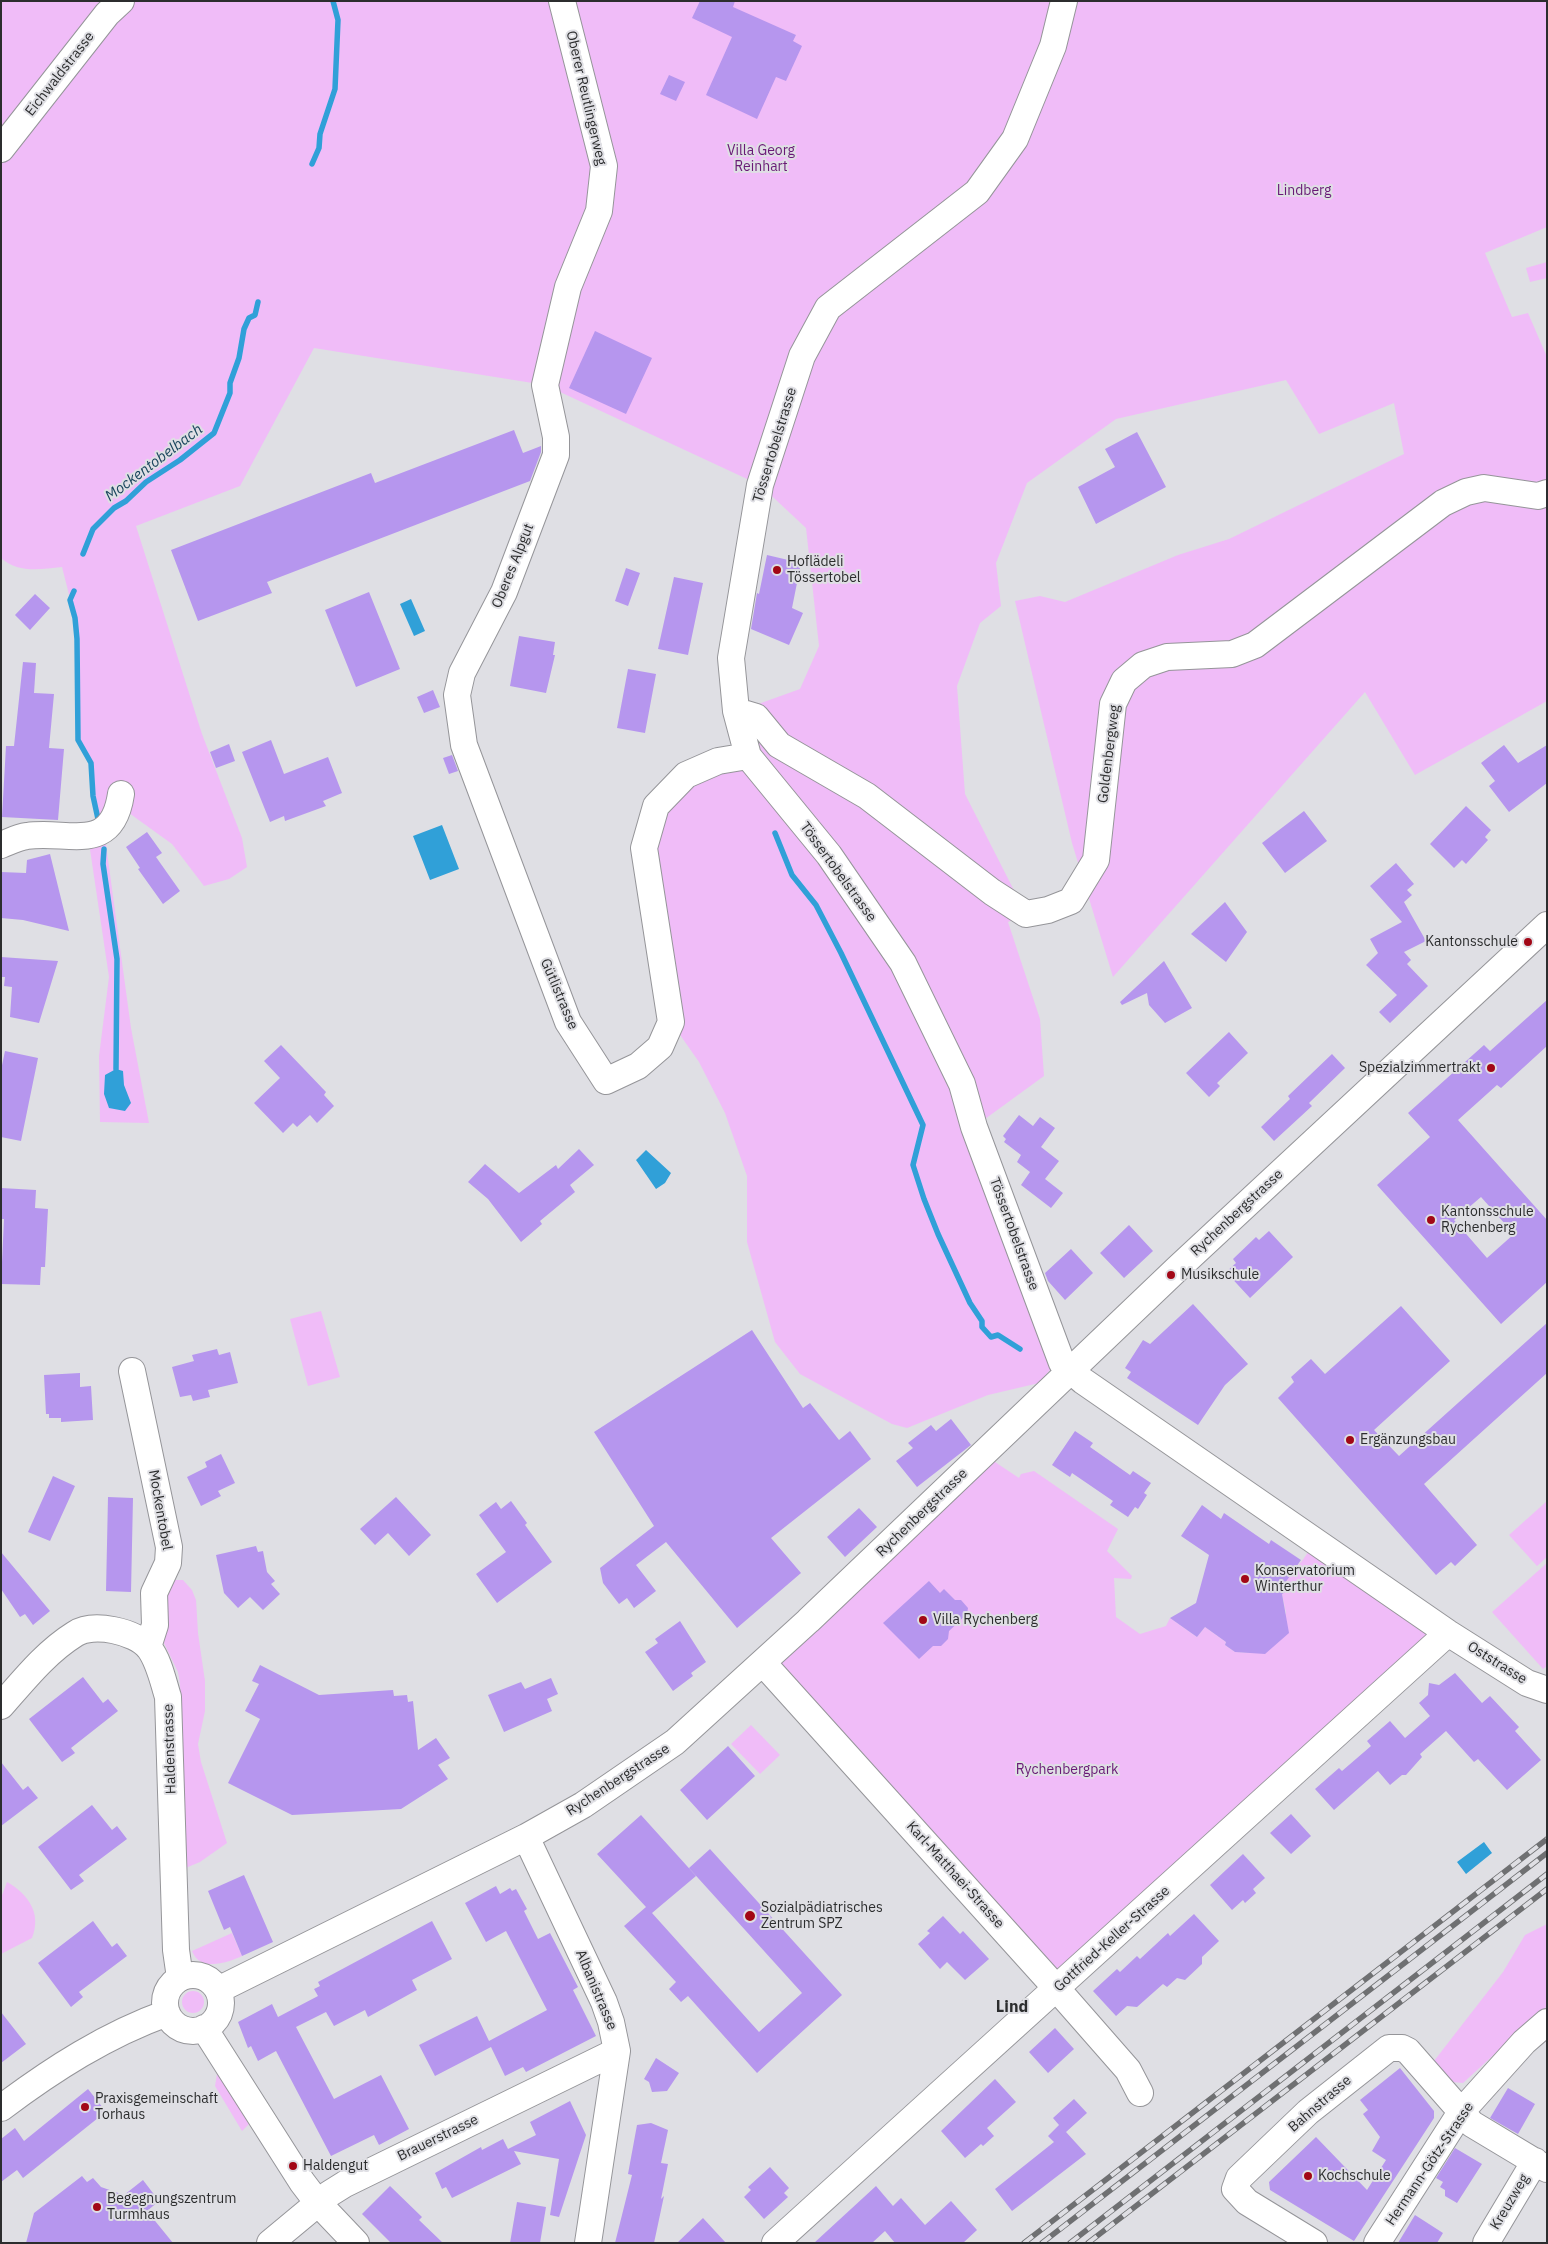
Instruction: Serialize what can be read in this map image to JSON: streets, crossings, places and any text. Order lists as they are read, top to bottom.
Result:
{
  "streets": {
    "street": [
      "Eichwaldstrasse",
      "Oberer Reutlingerweg",
      "Tössertobelstrasse",
      "Oberes Alpgut",
      "Goldenbergweg",
      "Gütlistrasse",
      "Rychenbergstrasse",
      "Mockentobel",
      "Oststrasse",
      "Haldenstrasse",
      "Karl-Matthaei-Strasse",
      "Gottfried-Keller-Strasse",
      "Albanistrasse",
      "Bahnstrasse",
      "Brauerstrasse",
      "Hermann-Götz-Strasse",
      "Kreuzweg"
    ]
  },
  "crossings": [
    ["Oberer Reutlingerweg", "Oberes Alpgut"],
    ["Tössertobelstrasse", "Goldenbergweg"],
    ["Tössertobelstrasse", "Gütlistrasse"],
    ["Tössertobelstrasse", "Rychenbergstrasse"],
    ["Tössertobelstrasse", "Oststrasse"],
    ["Tössertobelstrasse", "Gottfried-Keller-Strasse"],
    ["Oberes Alpgut", "Gütlistrasse"],
    ["Rychenbergstrasse", "Haldenstrasse"],
    ["Rychenbergstrasse", "Karl-Matthaei-Strasse"],
    ["Rychenbergstrasse", "Albanistrasse"],
    ["Mockentobel", "Haldenstrasse"],
    ["Oststrasse", "Gottfried-Keller-Strasse"],
    ["Karl-Matthaei-Strasse", "Gottfried-Keller-Strasse"],
    ["Albanistrasse", "Brauerstrasse"],
    ["Bahnstrasse", "Hermann-Götz-Strasse"],
    ["Bahnstrasse", "Kreuzweg"]
  ],
  "districts": ["Lind"],
  "water": ["Mockentobelbach"],
  "parks": ["Villa Georg Reinhart", "Lindberg", "Rychenbergpark"],
  "places": [
    "Hoflädeli Tössertobel",
    "Kantonsschule",
    "Spezialzimmertrakt",
    "Kantonsschule Rychenberg",
    "Musikschule",
    "Ergänzungsbau",
    "Konservatorium Winterthur",
    "Villa Rychenberg",
    "Sozialpädiatrisches Zentrum SPZ",
    "Praxisgemeinschaft Torhaus",
    "Haldengut",
    "Kochschule",
    "Begegnungszentrum Turmhaus"
  ]
}
